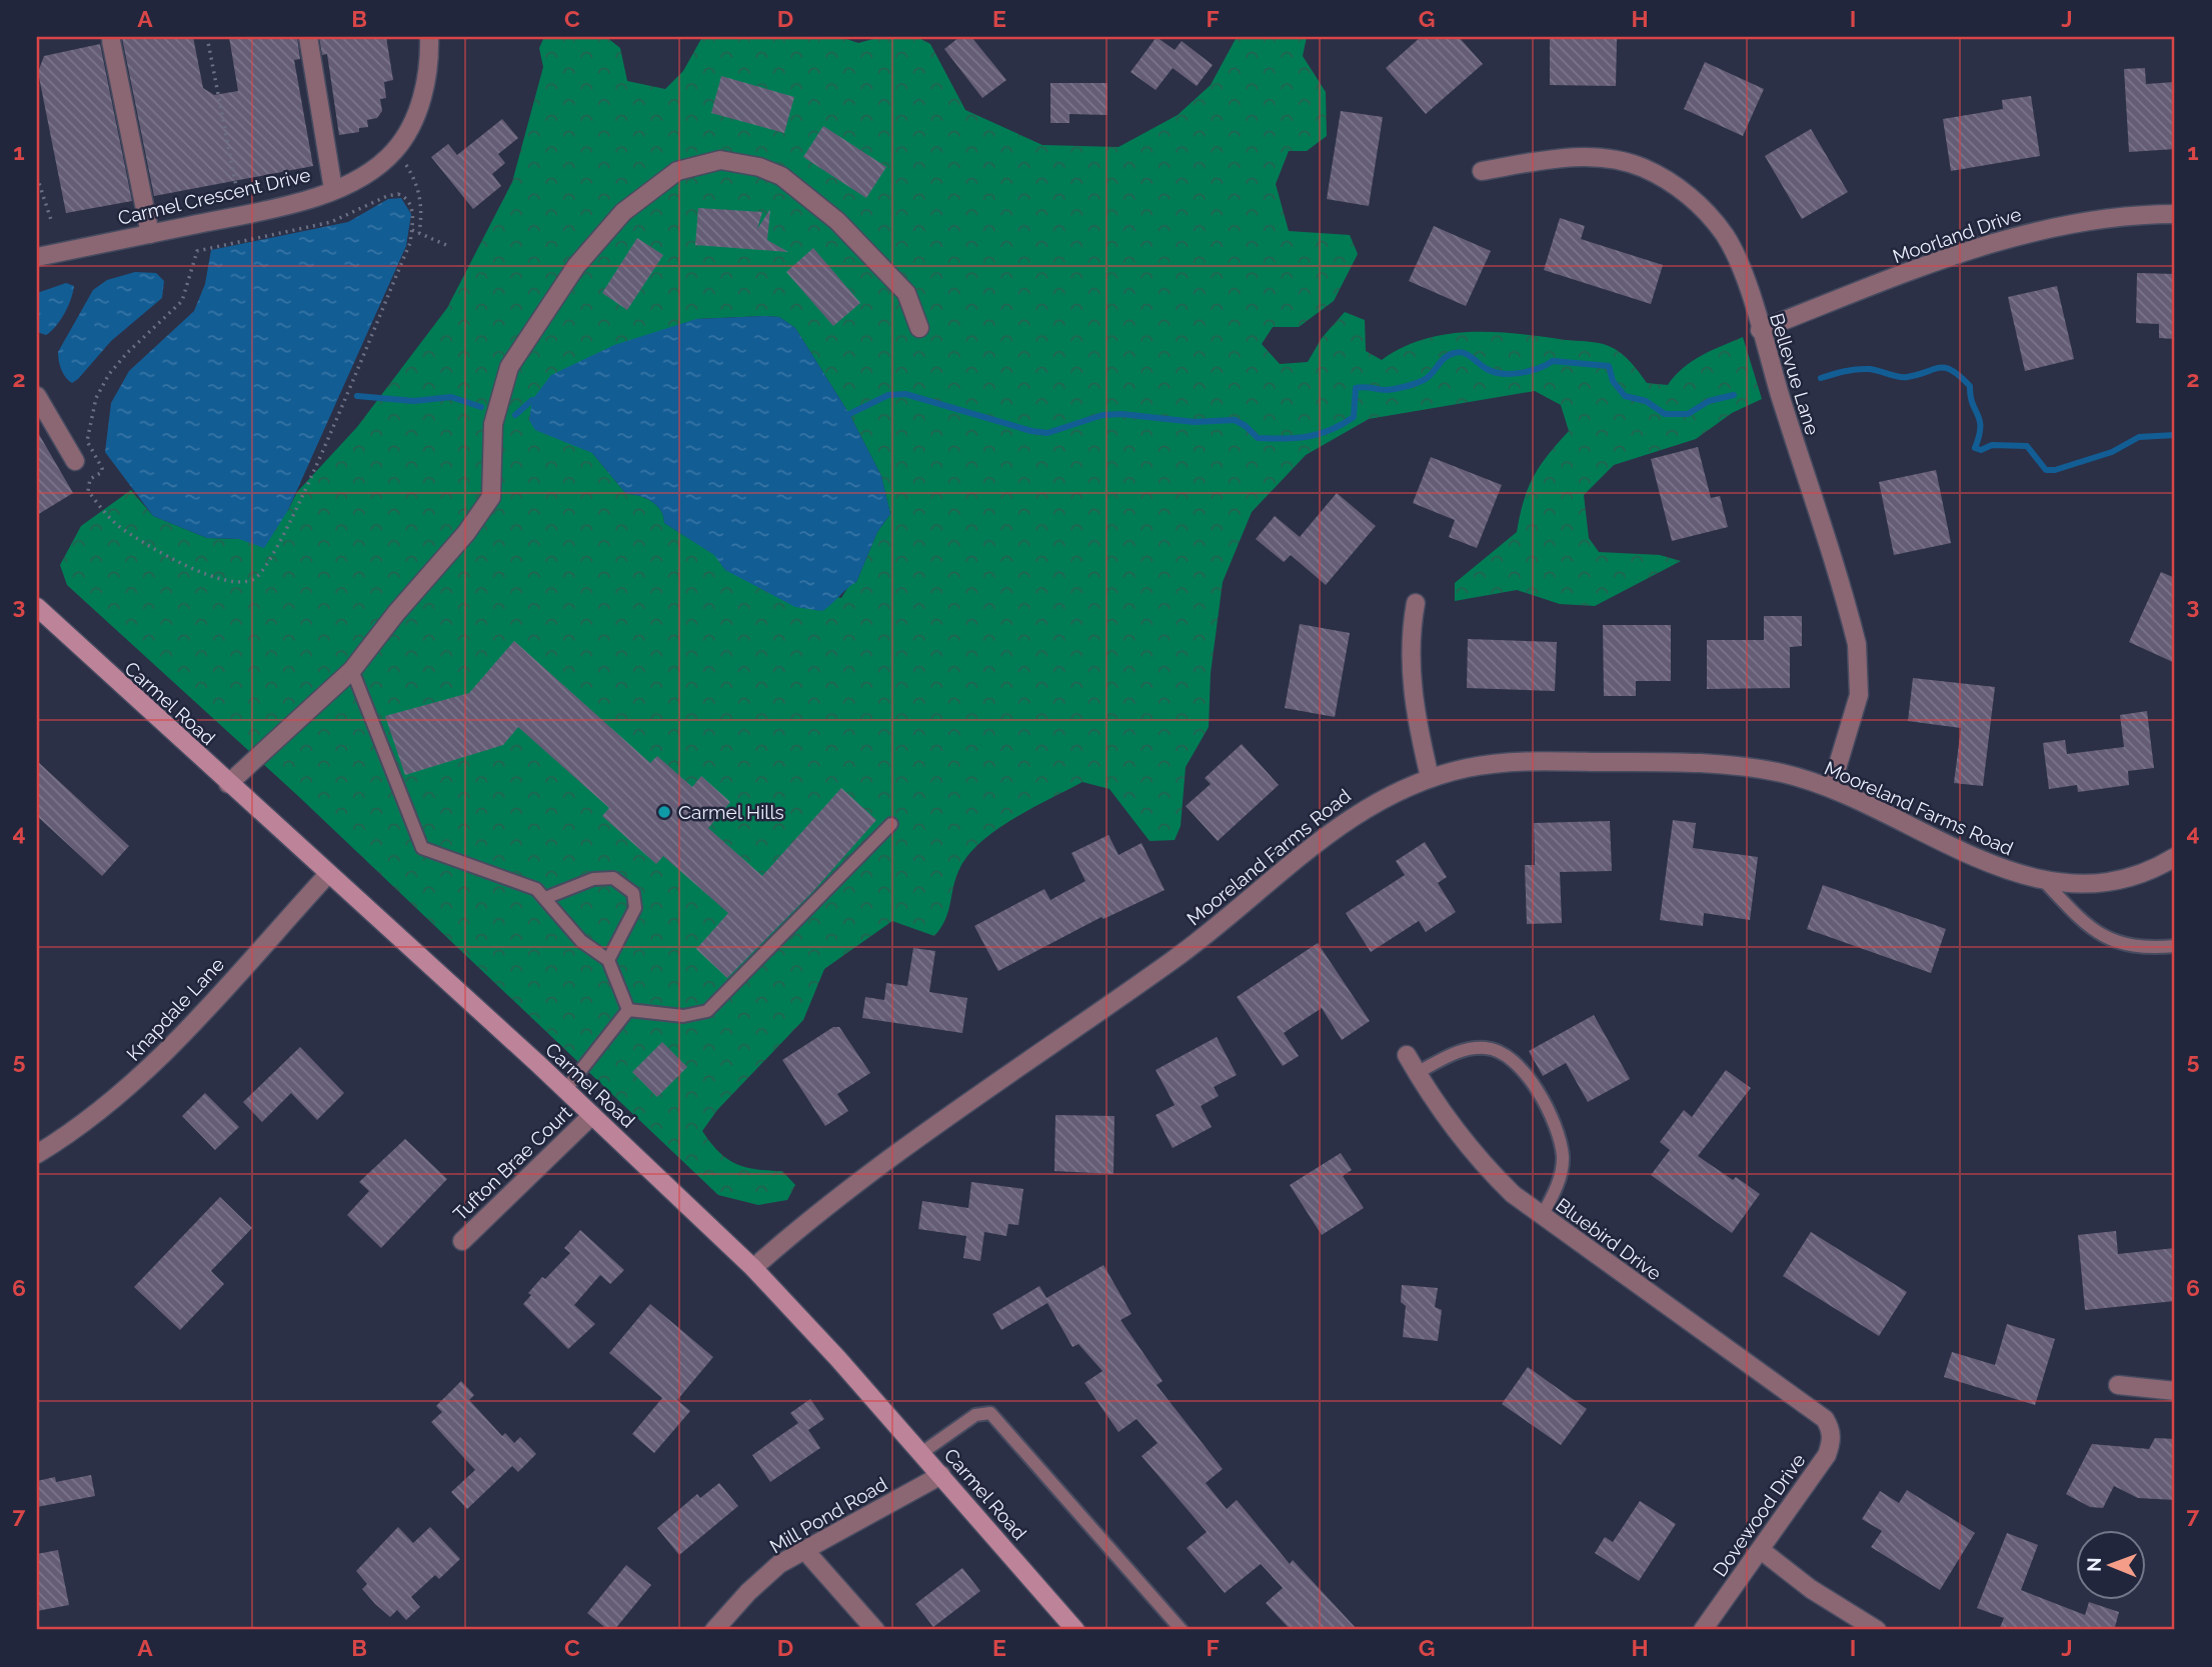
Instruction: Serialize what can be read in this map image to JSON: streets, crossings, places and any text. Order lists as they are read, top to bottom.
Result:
{
  "streets": {
    "main road": ["Carmel Road"],
    "street": [
      "Carmel Crescent Drive",
      "Moorland Drive",
      "Bellevue Lane",
      "Mooreland Farms Road",
      "Knapdale Lane",
      "Tufton Brae Court",
      "Bluebird Drive",
      "Mill Pond Road",
      "Dovewood Drive"
    ]
  },
  "crossings": [
    ["Moorland Drive", "Bellevue Lane"],
    ["Bellevue Lane", "Mooreland Farms Road"],
    ["Carmel Road", "Mooreland Farms Road"],
    ["Carmel Road", "Knapdale Lane"],
    ["Carmel Road", "Tufton Brae Court"],
    ["Carmel Road", "Mill Pond Road"],
    ["Bluebird Drive", "Dovewood Drive"]
  ],
  "places": ["Carmel Hills"],
  "north": "left",
  "grid": {
    "columns": [
      "A",
      "B",
      "C",
      "D",
      "E",
      "F",
      "G",
      "H",
      "I",
      "J"
    ],
    "rows": [
      "1",
      "2",
      "3",
      "4",
      "5",
      "6",
      "7"
    ]
  }
}
